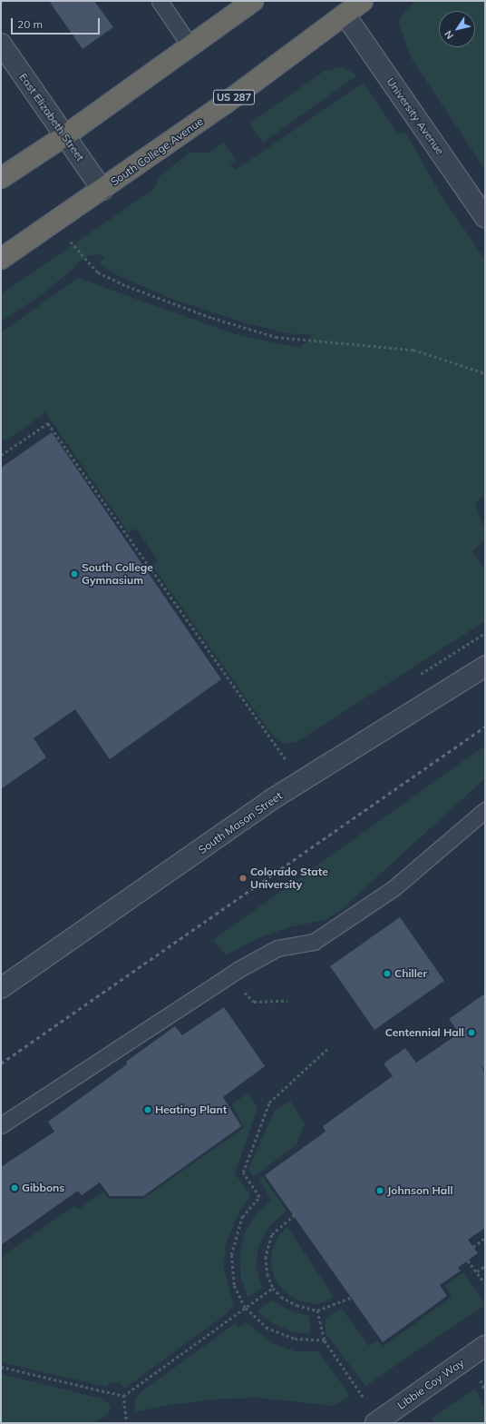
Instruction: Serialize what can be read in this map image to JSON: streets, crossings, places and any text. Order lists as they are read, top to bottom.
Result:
{
  "streets": {
    "highway": ["US 287", "South College Avenue"],
    "street": [
      "University Avenue",
      "East Elizabeth Street",
      "South Mason Street",
      "Libbie Coy Way"
    ]
  },
  "crossings": [
    ["University Avenue", "South College Avenue"],
    ["East Elizabeth Street", "South College Avenue"]
  ],
  "places": [
    "South College Gymnasium",
    "Colorado State University",
    "Chiller",
    "Centennial Hall",
    "Heating Plant",
    "Gibbons",
    "Johnson Hall"
  ],
  "scale_bar": "20 m",
  "north": "bottom left"
}
